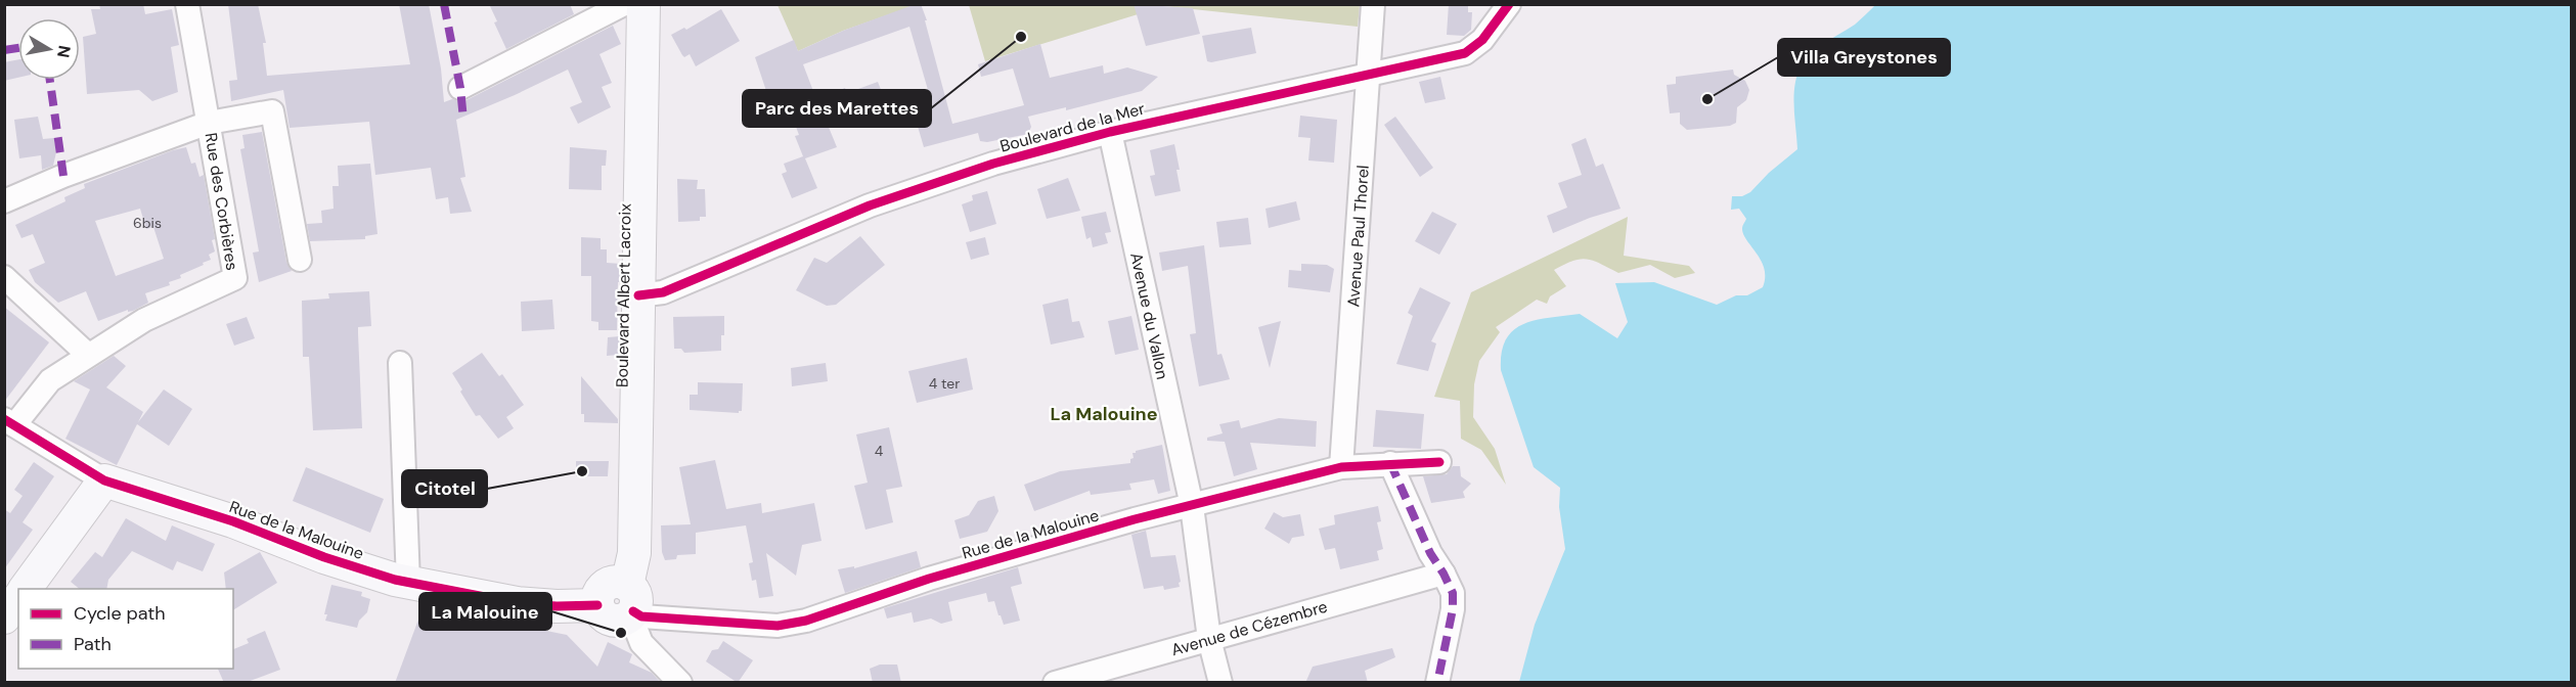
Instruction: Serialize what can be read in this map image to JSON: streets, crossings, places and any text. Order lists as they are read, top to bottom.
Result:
{
  "streets": {
    "street": [
      "Boulevard de la Mer",
      "Rue des Corbières",
      "Avenue Paul Thorel",
      "Boulevard Albert Lacroix",
      "Avenue du Vallon",
      "Rue de la Malouine",
      "Avenue de Cézembre"
    ]
  },
  "crossings": [
    ["Boulevard de la Mer", "Avenue Paul Thorel"],
    ["Boulevard de la Mer", "Boulevard Albert Lacroix"],
    ["Boulevard de la Mer", "Avenue du Vallon"],
    ["Rue des Corbières", "Rue de la Malouine"],
    ["Avenue Paul Thorel", "Rue de la Malouine"],
    ["Boulevard Albert Lacroix", "Rue de la Malouine"],
    ["Avenue du Vallon", "Rue de la Malouine"],
    ["Avenue du Vallon", "Avenue de Cézembre"]
  ],
  "districts": ["La Malouine"],
  "places": [
    "Parc des Marettes",
    "Villa Greystones",
    "Citotel",
    "La Malouine"
  ],
  "house_numbers": ["6bis", "4 ter", "4"],
  "legend": ["Cycle path", "Path"],
  "north": "right"
}
